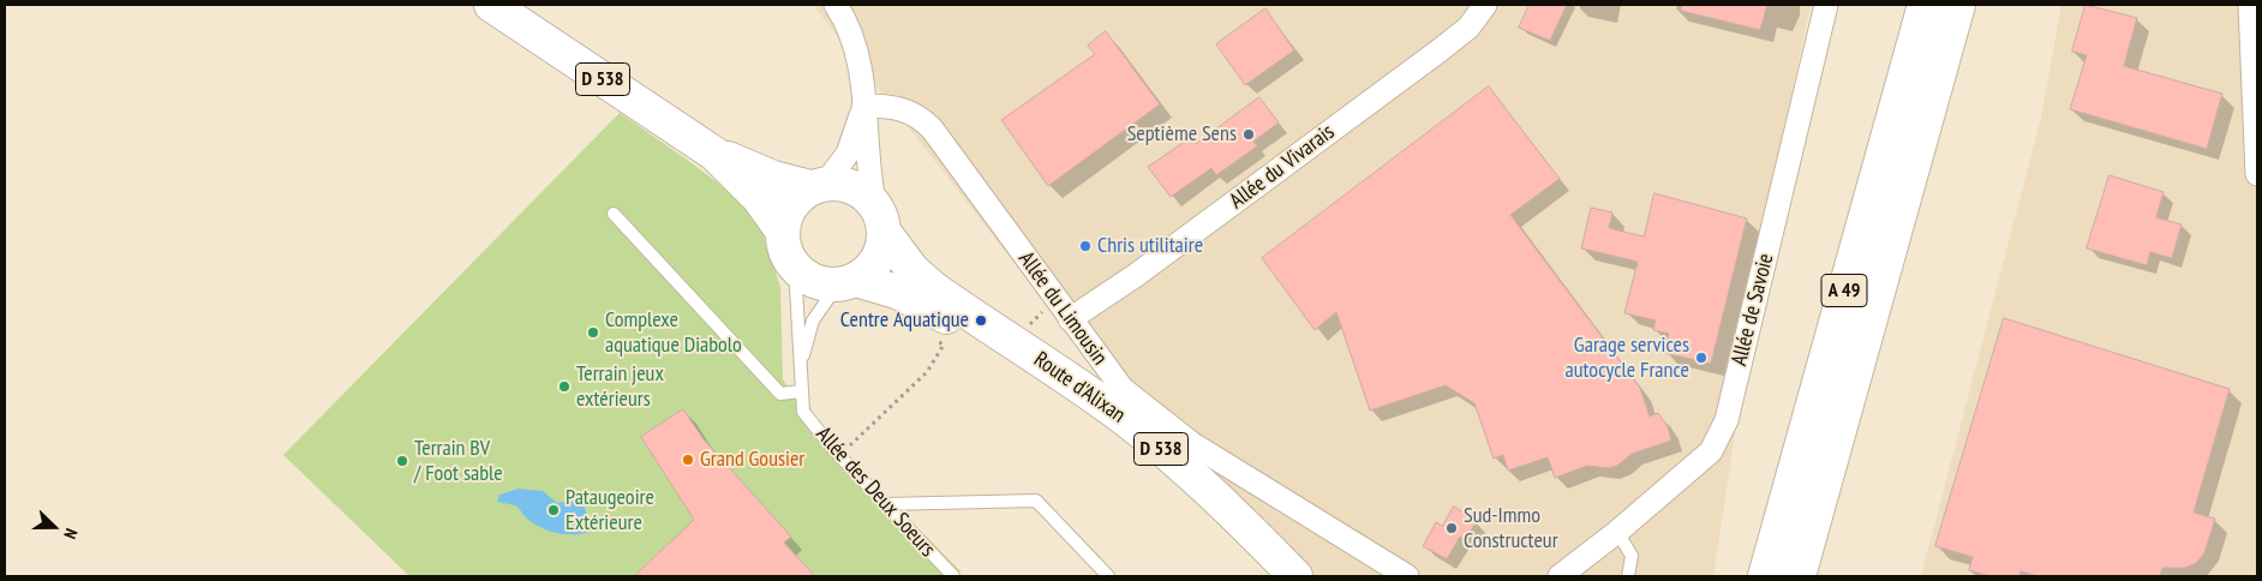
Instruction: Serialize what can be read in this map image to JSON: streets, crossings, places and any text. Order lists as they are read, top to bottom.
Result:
{
  "streets": {
    "main road": ["D 538", "A 49", "Route d'Alixan"],
    "street": ["Allée du Vivarais", "Allée du Limousin", "Allée de Savoie"],
    "lane": ["Allée des Deux Soeurs"]
  },
  "crossings": [
    ["D 538", "Route d'Alixan"],
    ["D 538", "Allée des Deux Soeurs"],
    ["Allée du Vivarais", "Allée du Limousin"],
    ["Route d'Alixan", "Allée des Deux Soeurs"]
  ],
  "places": [
    "Septième Sens",
    "Chris utilitaire",
    "Centre Aquatique",
    "Complexe aquatique Diabolo",
    "Garage services autocycle France",
    "Terrain jeux extérieurs",
    "Grand Gousier",
    "Terrain BV / Foot sable",
    "Pataugeoire Extérieure",
    "Sud-Immo Constructeur"
  ],
  "north": "right"
}
